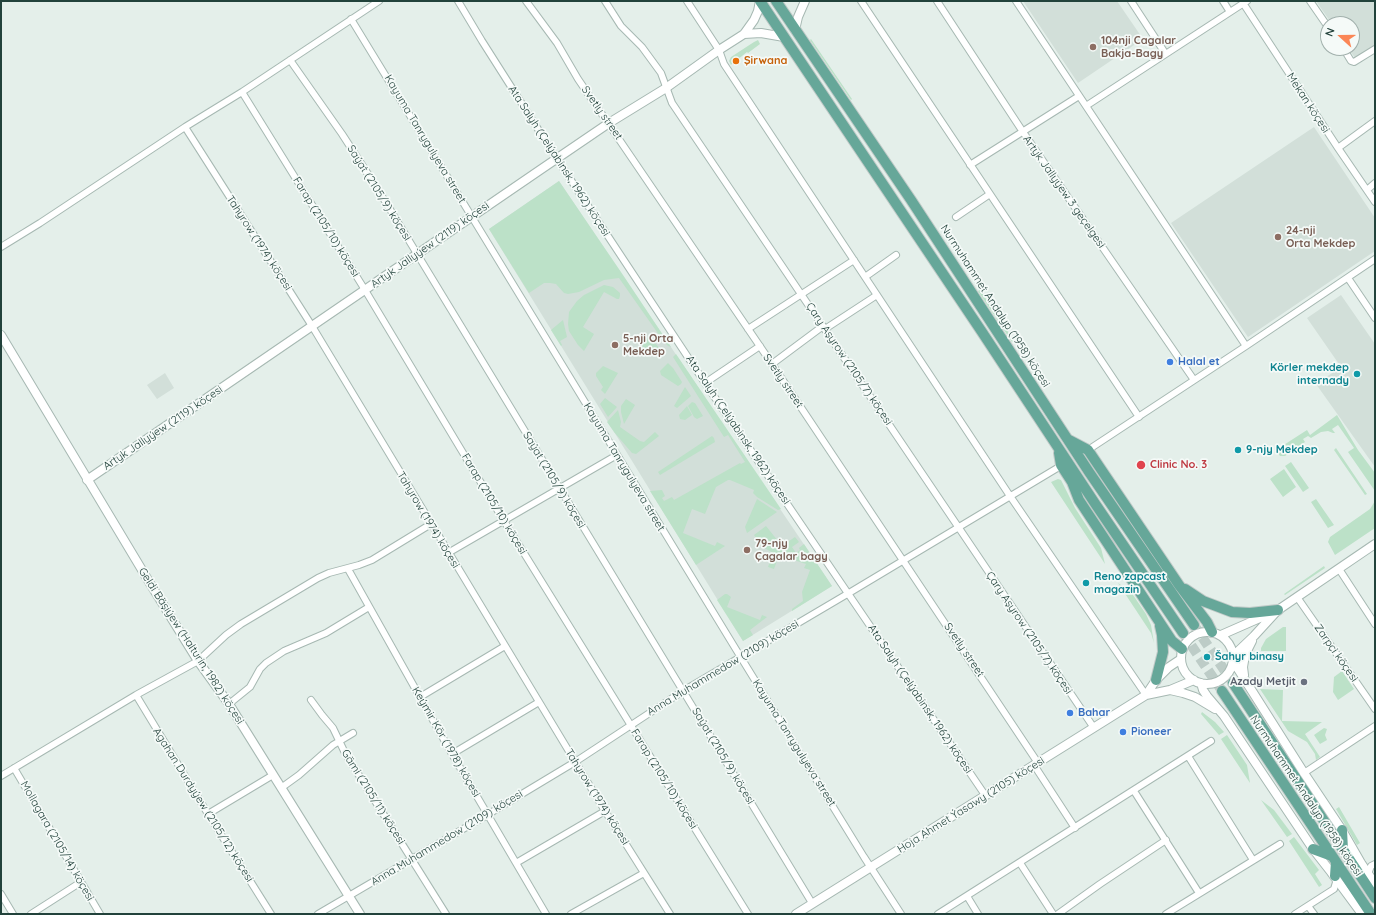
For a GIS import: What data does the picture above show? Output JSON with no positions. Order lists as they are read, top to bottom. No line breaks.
{"streets":{"main road":["Nurmuhammet Andalyp (1958) köçesi"],"street":["Mekan köçesi","Svetly street","Kayuma Tanrygulyeva street","Ata Salyh (Çelýabinsk, 1962) köçesi","Artyk Jallyýew 3 geçelgesi","Saýat (2105/9) köçesi","Farap (2105/10) köçesi","Tahyrow (1974) köçesi","Artyk Jallyýew (2119) köçesi","Çary Aşyrow (2105/7) köçesi","Geldi Bäşiýew (Halturin, 1982) köçesi","Zarpçi köçesi","Anna Muhammedow (2109) köçesi","Keýmir Kör (1978) köçesi","Gämi (2105/11) köçesi","Agahan Durdyýew (2105/12) köçesi","Hoja Ahmet Ýasawy (2105) köçesi","Mollagara (2105/14) köçesi"]},"crossings":[["Svetly street","Artyk Jallyýew (2119) köçesi"],["Svetly street","Anna Muhammedow (2109) köçesi"],["Svetly street","Hoja Ahmet Ýasawy (2105) köçesi"],["Kayuma Tanrygulyeva street","Artyk Jallyýew (2119) köçesi"],["Kayuma Tanrygulyeva street","Anna Muhammedow (2109) köçesi"],["Kayuma Tanrygulyeva street","Hoja Ahmet Ýasawy (2105) köçesi"],["Ata Salyh (Çelýabinsk, 1962) köçesi","Artyk Jallyýew (2119) köçesi"],["Ata Salyh (Çelýabinsk, 1962) köçesi","Anna Muhammedow (2109) köçesi"],["Ata Salyh (Çelýabinsk, 1962) köçesi","Hoja Ahmet Ýasawy (2105) köçesi"],["Saýat (2105/9) köçesi","Artyk Jallyýew (2119) köçesi"],["Saýat (2105/9) köçesi","Anna Muhammedow (2109) köçesi"],["Saýat (2105/9) köçesi","Hoja Ahmet Ýasawy (2105) köçesi"],["Farap (2105/10) köçesi","Artyk Jallyýew (2119) köçesi"],["Farap (2105/10) köçesi","Anna Muhammedow (2109) köçesi"],["Tahyrow (1974) köçesi","Artyk Jallyýew (2119) köçesi"],["Tahyrow (1974) köçesi","Anna Muhammedow (2109) köçesi"],["Artyk Jallyýew (2119) köçesi","Çary Aşyrow (2105/7) köçesi"],["Artyk Jallyýew (2119) köçesi","Geldi Bäşiýew (Halturin, 1982) köçesi"],["Nurmuhammet Andalyp (1958) köçesi","Hoja Ahmet Ýasawy (2105) köçesi"],["Çary Aşyrow (2105/7) köçesi","Anna Muhammedow (2109) köçesi"],["Çary Aşyrow (2105/7) köçesi","Hoja Ahmet Ýasawy (2105) köçesi"],["Geldi Bäşiýew (Halturin, 1982) köçesi","Anna Muhammedow (2109) köçesi"],["Anna Muhammedow (2109) köçesi","Keýmir Kör (1978) köçesi"],["Anna Muhammedow (2109) köçesi","Gämi (2105/11) köçesi"]],"places":["104nji Cagalar Bakja-Bagy","Şirwana","24-nji Orta Mekdep","5-nji Orta Mekdep","Halal et","Körler mekdep internady","9-njy Mekdep","Clinic No. 3","79-njy Çagalar bagy","Reno zapcast magazin","Šahyr binasy","Azady Metjit","Bahar","Pioneer"],"north":"left"}
